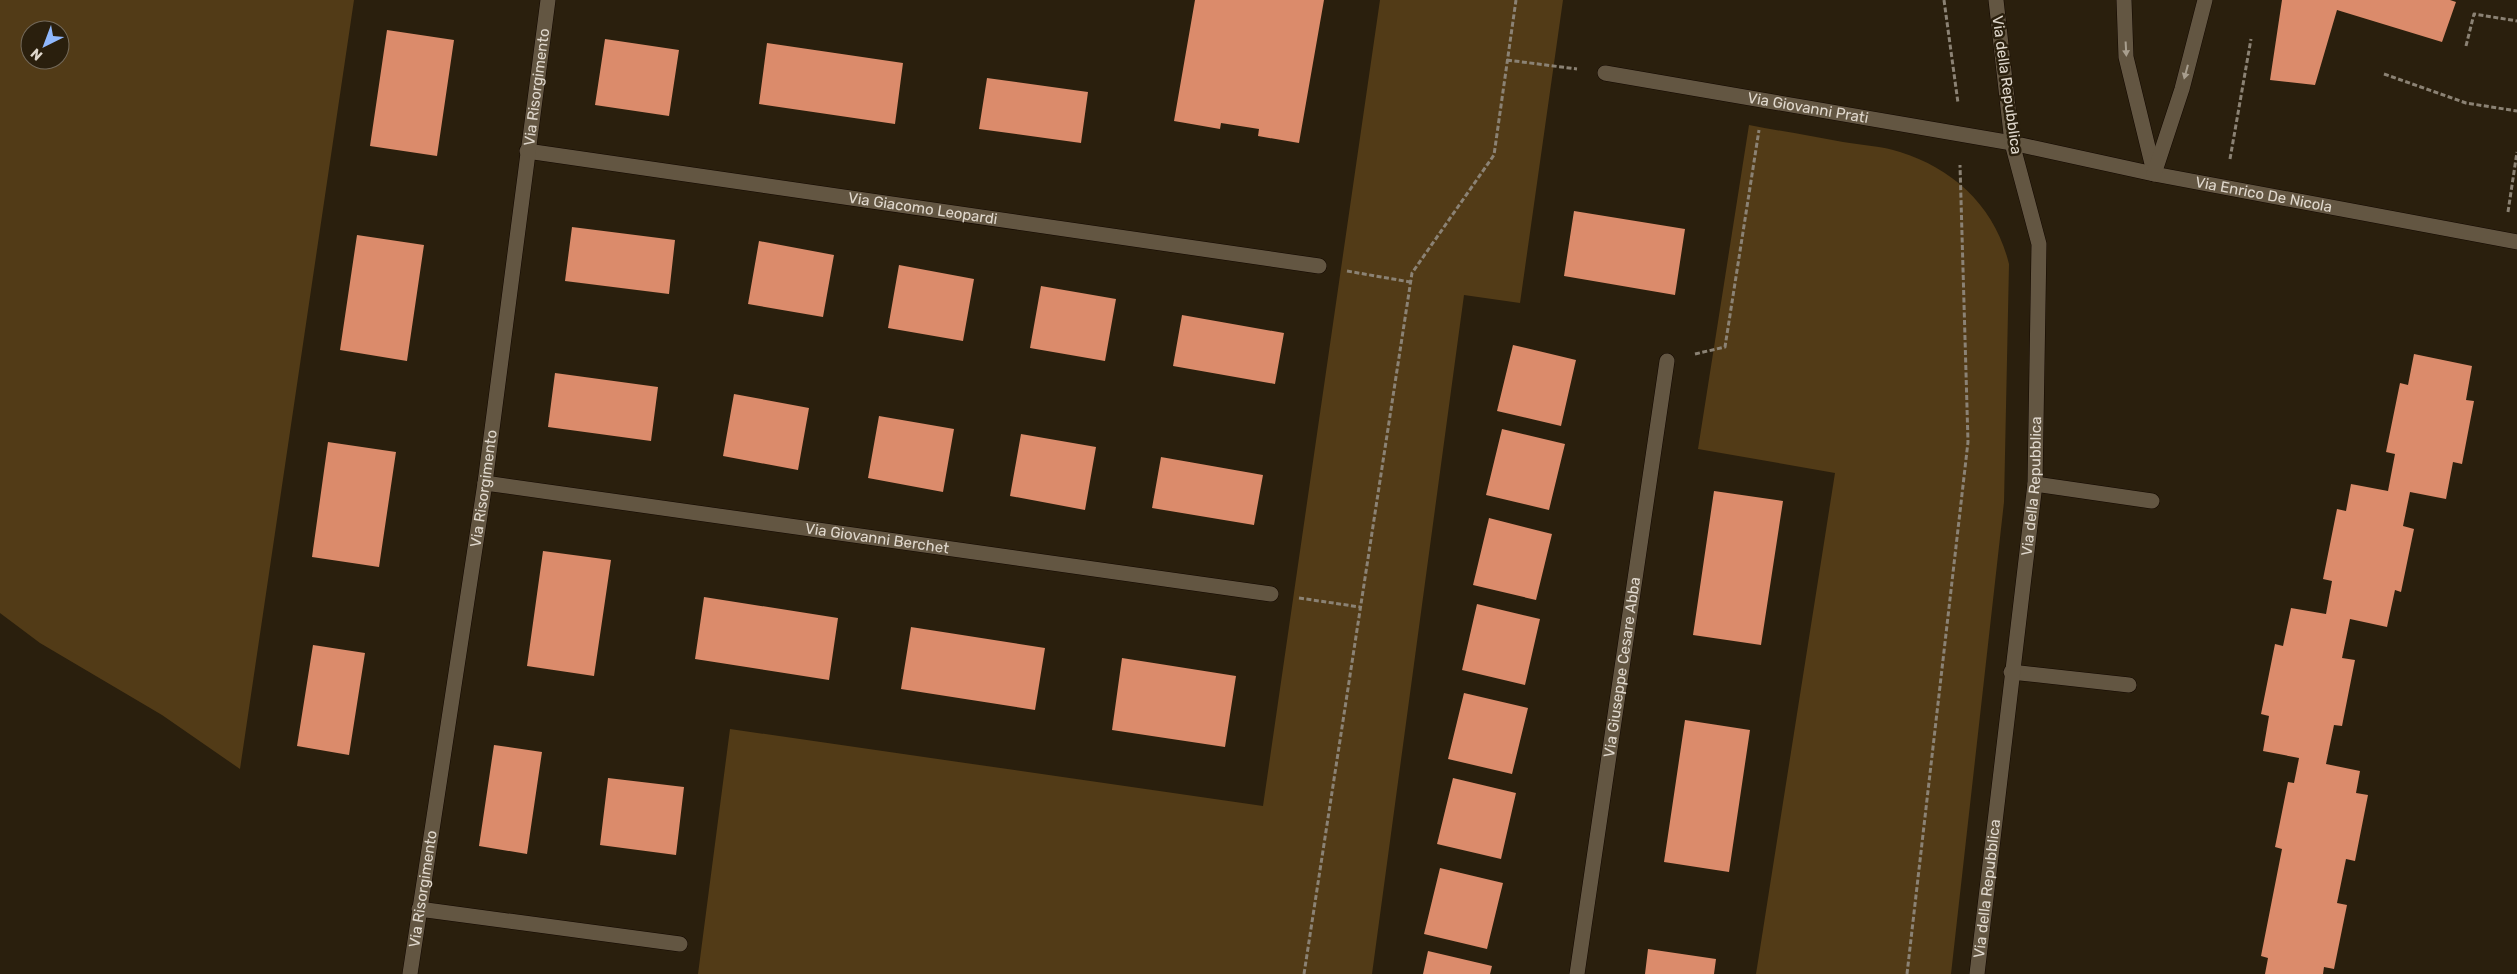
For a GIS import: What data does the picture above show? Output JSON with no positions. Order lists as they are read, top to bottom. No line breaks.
{"streets":{"street":["Via della Repubblica","Via Risorgimento","Via Giovanni Prati","Via Enrico De Nicola","Via Giacomo Leopardi","Via Giovanni Berchet","Via Giuseppe Cesare Abba"]},"crossings":[["Via della Repubblica","Via Giovanni Prati"],["Via della Repubblica","Via Enrico De Nicola"],["Via Risorgimento","Via Giacomo Leopardi"],["Via Risorgimento","Via Giovanni Berchet"],["Via Giovanni Prati","Via Enrico De Nicola"]],"north":"bottom left"}
